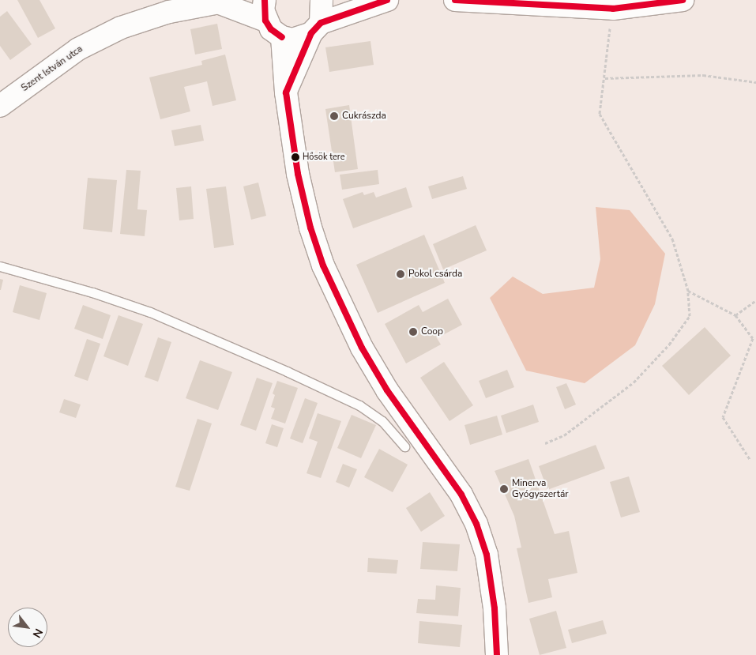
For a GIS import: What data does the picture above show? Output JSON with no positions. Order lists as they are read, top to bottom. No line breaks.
{"streets":{"main road":["Szent István utca"]},"places":["Cukrászda","Hősök tere","Pokol csárda","Coop","Minerva Gyógyszertár"],"north":"bottom right"}
